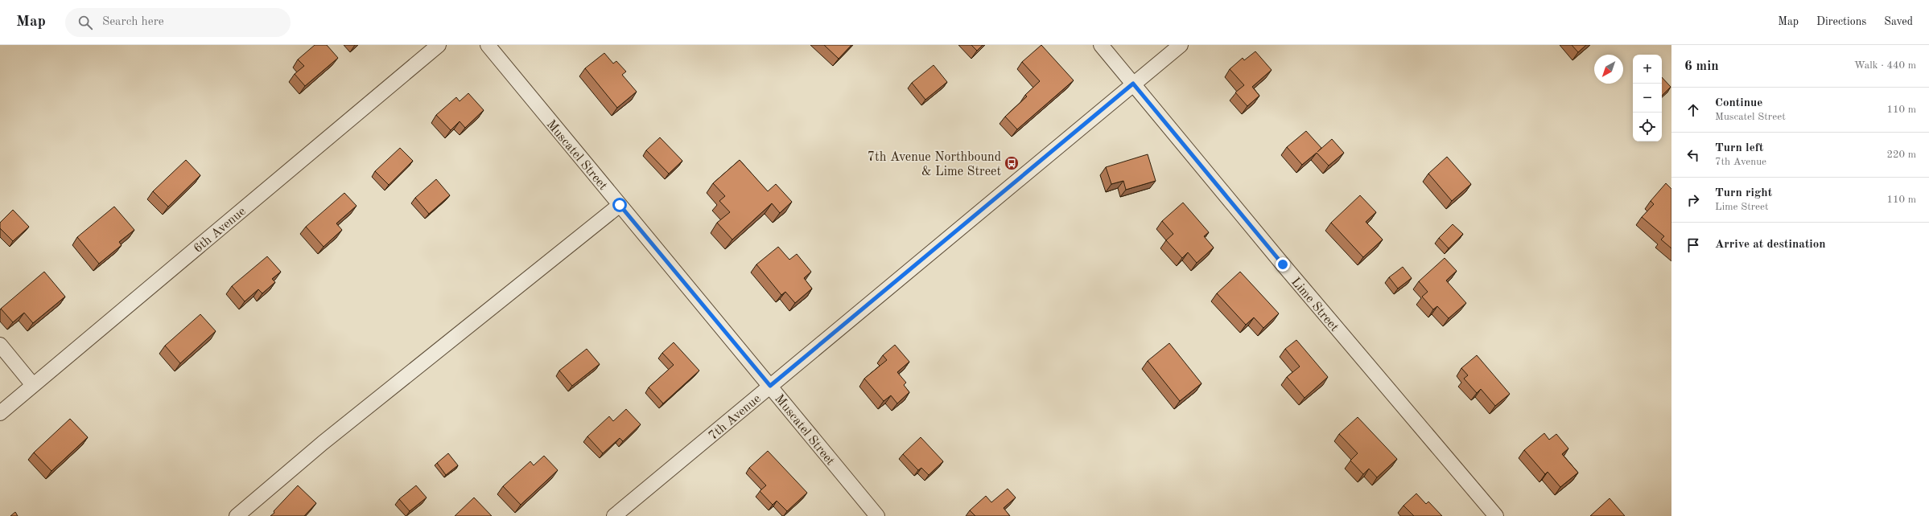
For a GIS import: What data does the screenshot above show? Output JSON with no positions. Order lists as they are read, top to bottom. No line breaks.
{"streets":{"street":["Muscatel Street","6th Avenue","Lime Street","7th Avenue"]},"crossings":[["Muscatel Street","7th Avenue"],["Lime Street","7th Avenue"]],"places":{"bus stop":["7th Avenue Northbound & Lime Street"]},"north":"bottom left","page":{"header":"Map","search":"Search here","nav":["Map","Directions","Saved"],"heading":["6 min","Walk · 440 m"],"map_buttons":["+","−"],"list":[["Continue","Muscatel Street","110 m"],["Turn left","7th Avenue","220 m"],["Turn right","Lime Street","110 m"],"Arrive at destination"]}}
